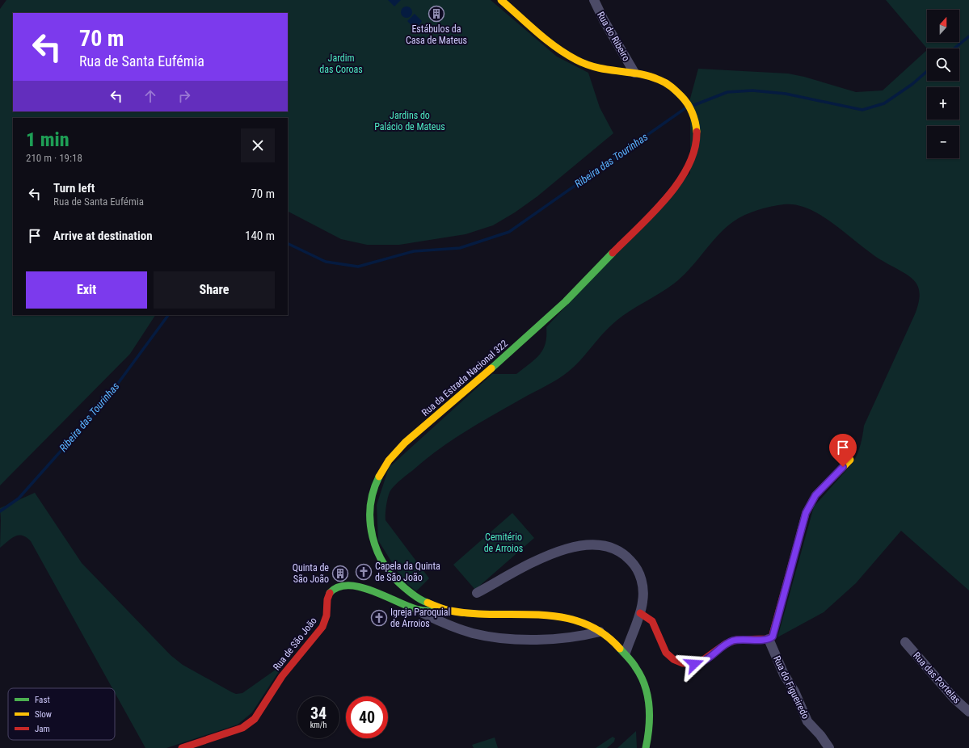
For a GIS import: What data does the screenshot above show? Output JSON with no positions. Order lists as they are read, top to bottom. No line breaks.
{"streets":{"main road":["Rua da Estrada Nacional 322","Rua de São João"],"street":["Rua do Ribeiro","Rua das Portelas","Rua do Figueiredo"]},"crossings":[["Rua do Ribeiro","Rua da Estrada Nacional 322"],["Rua da Estrada Nacional 322","Rua de São João"]],"water":["Ribeira das Tourinhas"],"parks":["Jardim das Coroas","Jardins do Palácio de Mateus","Cemitério de Arroios"],"places":{"building":["Estábulos da Casa de Mateus","Quinta de São João"],"church":["Capela da Quinta de São João","Igreja Paroquial de Arroios"]},"legend":["Fast","Slow","Jam"],"north":"top","page":{"map_buttons":["+","−"],"turn":["70 m","Rua de Santa Eufémia"],"heading":["1 min","210 m · 19:18"],"list":[{"name":"Turn left","note":"Rua de Santa Eufémia","value":"70 m"},{"name":"Arrive at destination","value":"140 m"}],"buttons":["Exit","Share"],"speed":"34 km/h","limit":"40"}}
